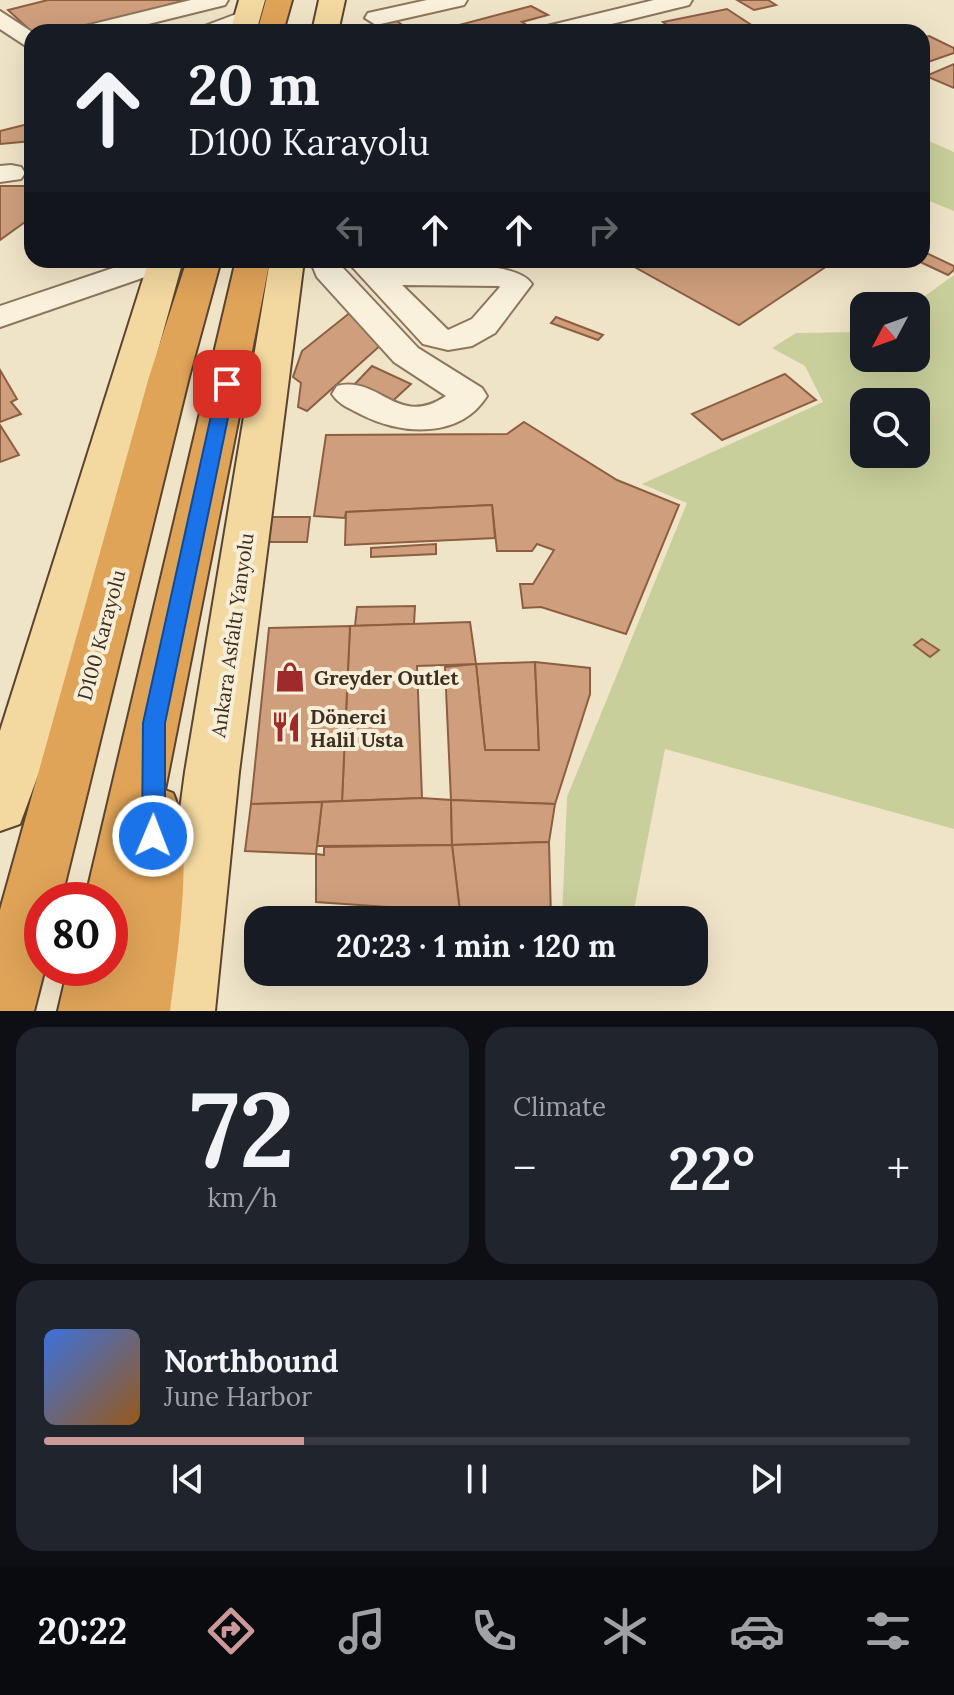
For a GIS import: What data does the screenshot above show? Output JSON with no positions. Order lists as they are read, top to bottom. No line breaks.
{"streets":{"highway":["D100 Karayolu"],"main road":["Ankara Asfaltı Yanyolu"]},"places":{"shop":["Greyder Outlet"],"restaurant":["Dönerci Halil Usta"]},"north":"bottom left","page":{"turn":["20 m","D100 Karayolu"],"limit":"80","trip":"20:23 · 1 min · 120 m","tile":[["72","km/h"],"Climate"],"heat":["−","22°","+"],"song":["Northbound","June Harbor"],"tabs":"20:22"}}
